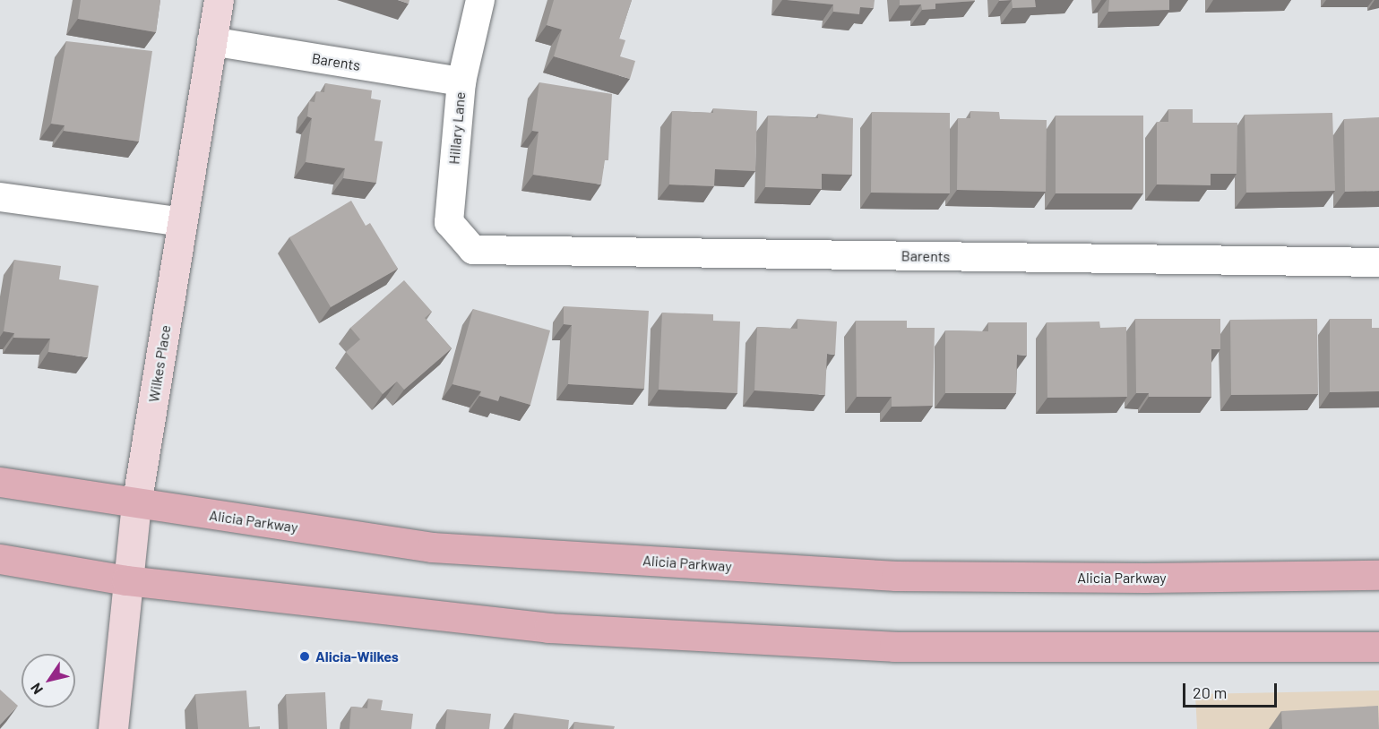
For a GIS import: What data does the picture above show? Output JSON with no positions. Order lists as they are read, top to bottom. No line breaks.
{"streets":{"main road":["Alicia Parkway"],"street":["Barents","Hillary Lane","Wilkes Place"]},"crossings":[["Barents","Hillary Lane"],["Barents","Wilkes Place"],["Wilkes Place","Alicia Parkway"]],"places":["Alicia-Wilkes"],"scale_bar":"20 m","north":"bottom left"}
